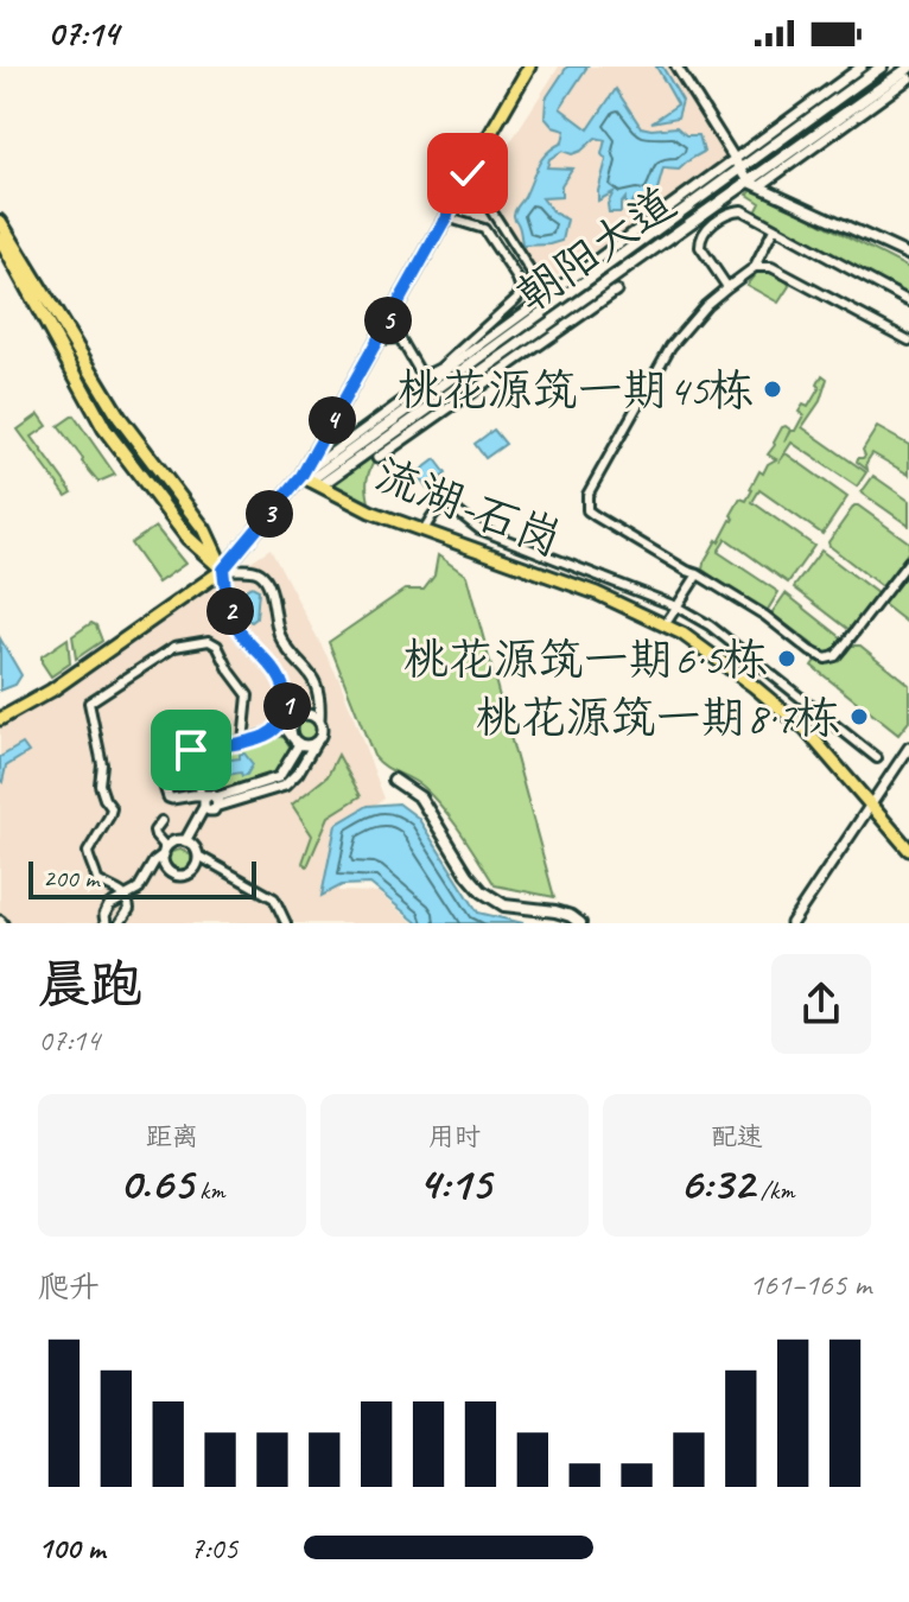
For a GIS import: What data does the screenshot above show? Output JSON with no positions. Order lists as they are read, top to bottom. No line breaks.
{"streets":{"main road":["朝阳大道","流湖-石岗"]},"crossings":[["朝阳大道","流湖-石岗"]],"places":["桃花源筑一期45栋","桃花源筑一期6·5栋","桃花源筑一期8·7栋"],"scale_bar":"200 m","page":{"status":"07:14","pins":["5","4","3","2","1"],"scale":"200 m","heading":["晨跑","07:14"],"stats":[["距离","0.65 km"],["用时","4:15"],["配速","6:32 /km"]],"chart":["爬升","161–165 m"],"list":[{"name":"100 m","note":"7:05"}]}}
